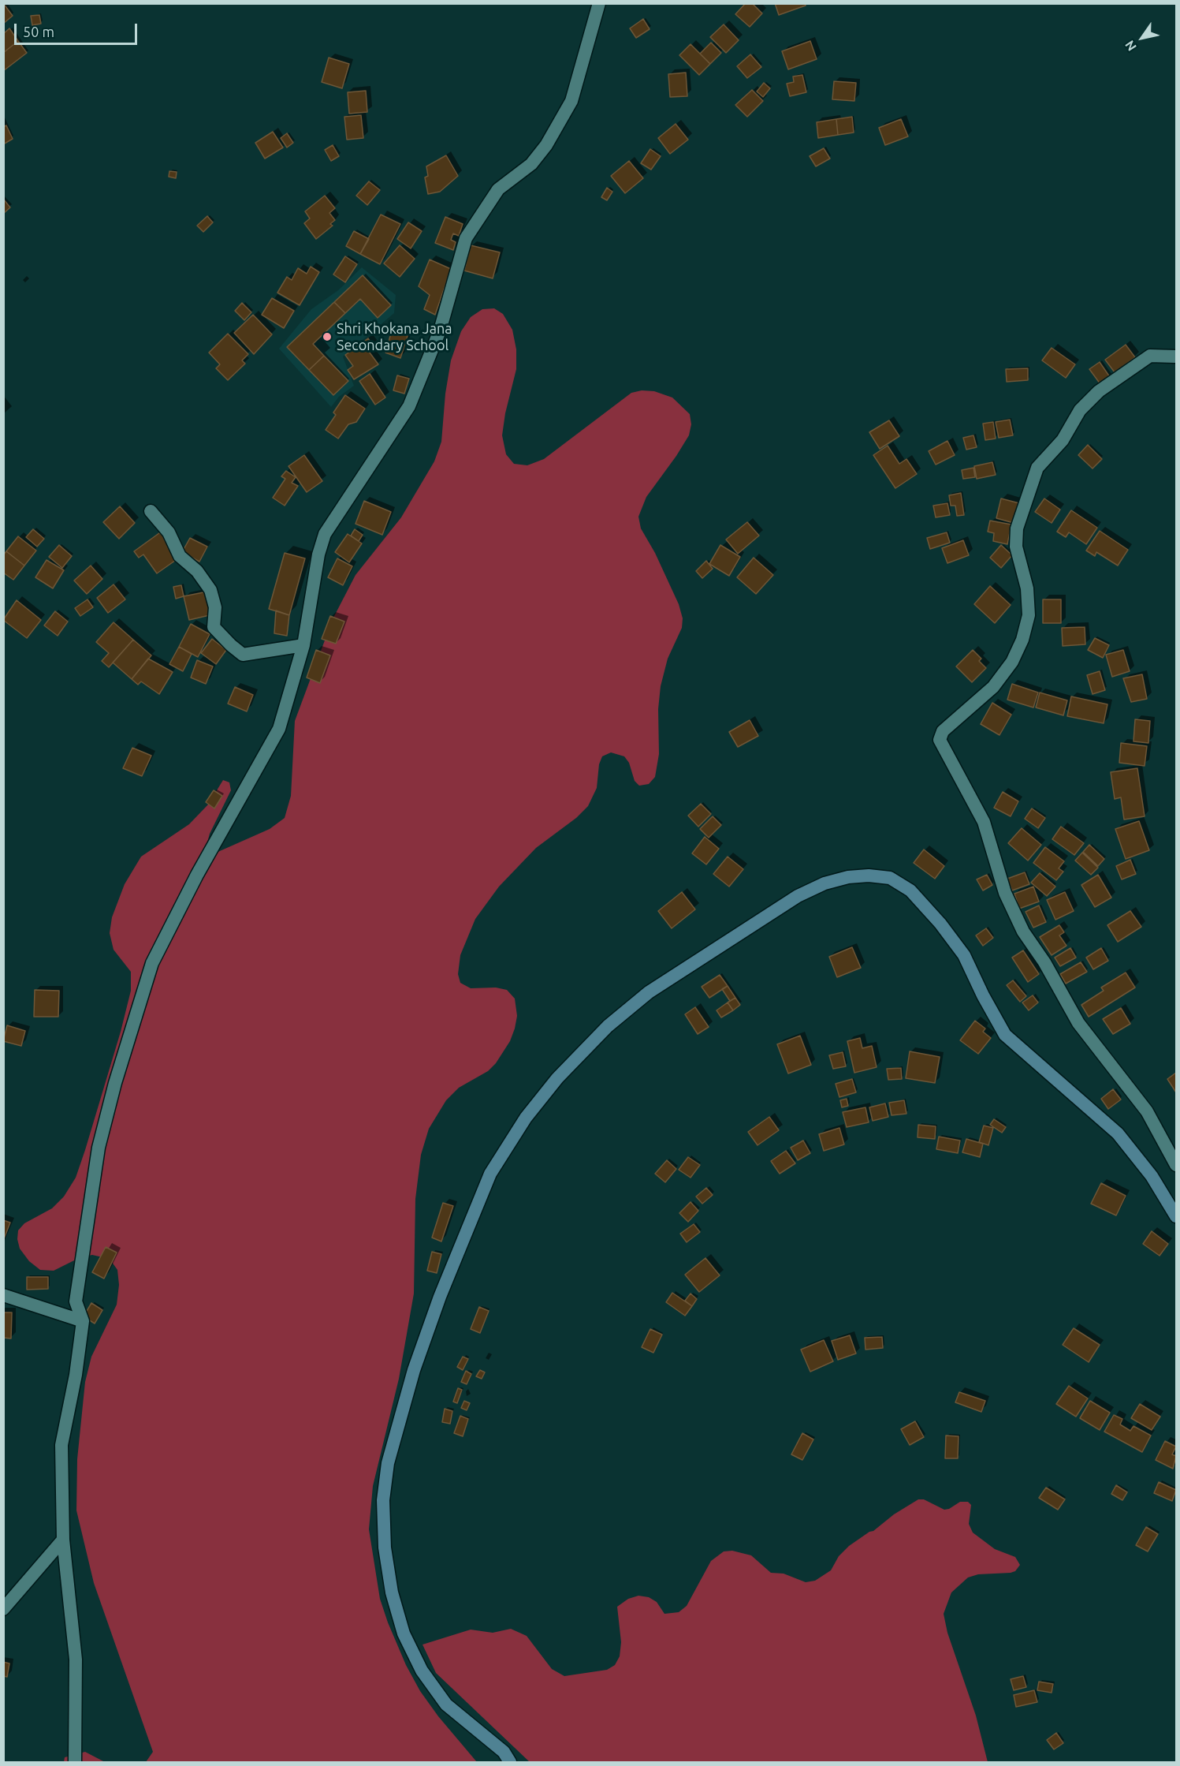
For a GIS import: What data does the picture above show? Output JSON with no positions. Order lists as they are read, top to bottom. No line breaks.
{"places":["Shri Khokana Jana Secondary School"],"scale_bar":"50 m","north":"bottom left"}
